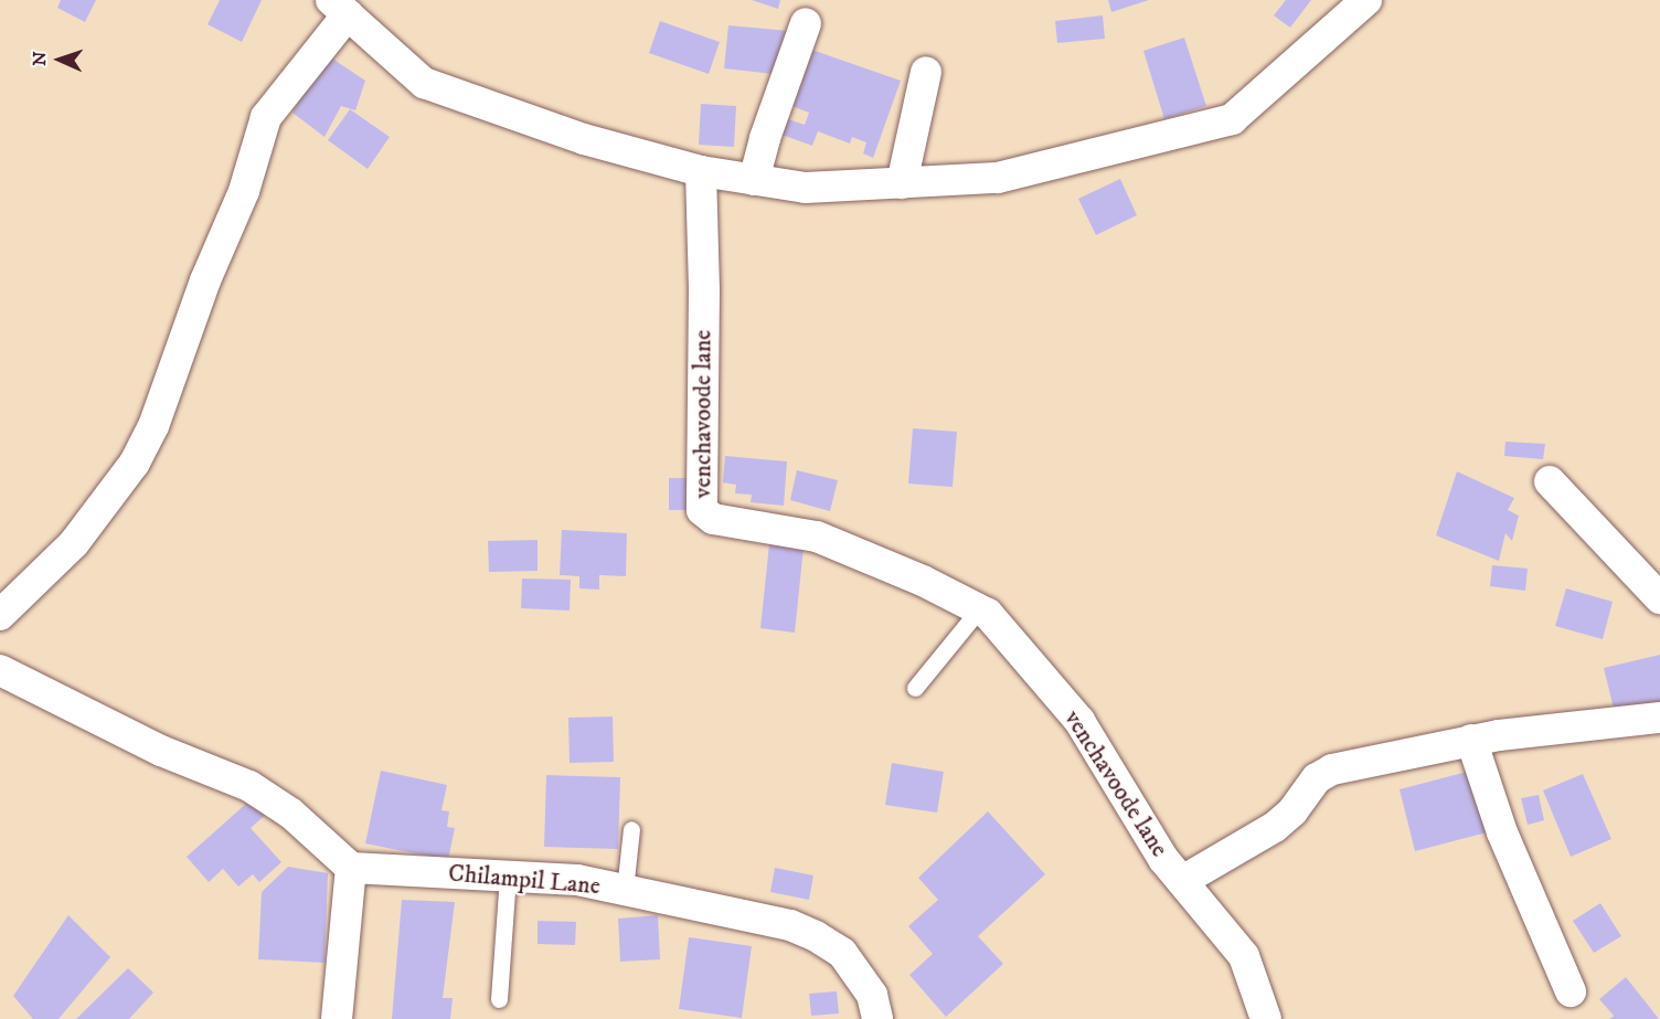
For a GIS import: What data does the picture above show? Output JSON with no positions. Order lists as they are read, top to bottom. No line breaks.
{"streets":{"street":["venchavoode lane","Chilampil Lane"]},"north":"left"}
